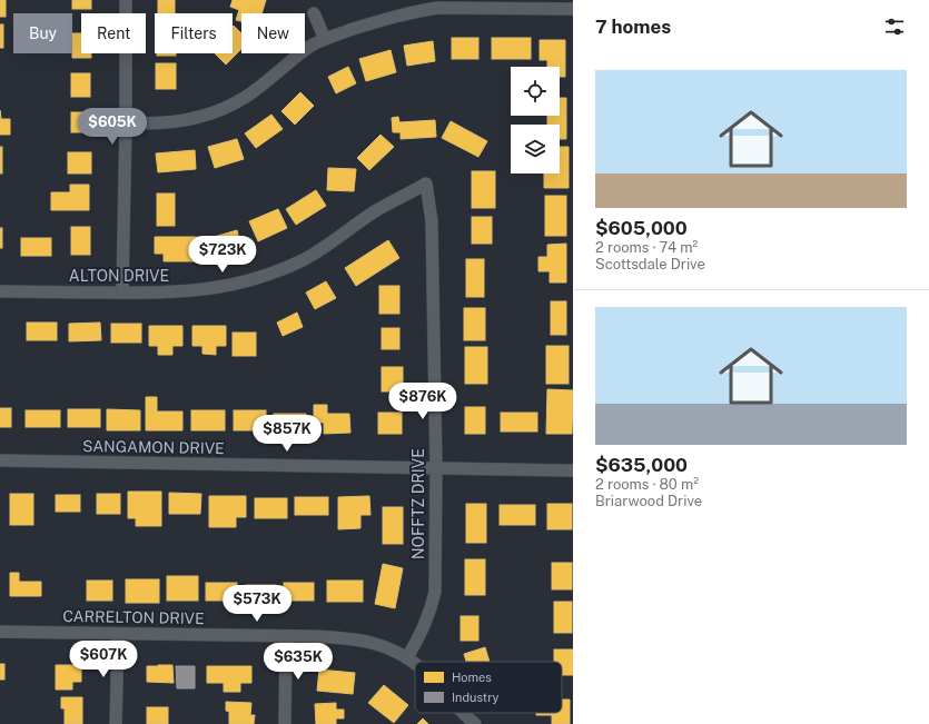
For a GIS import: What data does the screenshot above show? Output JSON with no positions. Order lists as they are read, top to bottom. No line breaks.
{"streets":{"street":["ALTON DRIVE","SANGAMON DRIVE","NOFFTZ DRIVE","CARRELTON DRIVE"]},"crossings":[["ALTON DRIVE","NOFFTZ DRIVE"],["SANGAMON DRIVE","NOFFTZ DRIVE"],["NOFFTZ DRIVE","CARRELTON DRIVE"]],"legend":["Homes","Industry"],"page":{"heading":"7 homes","chip":["Buy","Rent","Filters","New"],"list":[{"name":"$605,000","note":"2 rooms · 74 m² · Scottsdale Drive"},{"name":"$635,000","note":"2 rooms · 80 m² · Briarwood Drive"}],"price":["$605K","$723K","$876K","$857K","$573K","$607K","$635K"]}}
